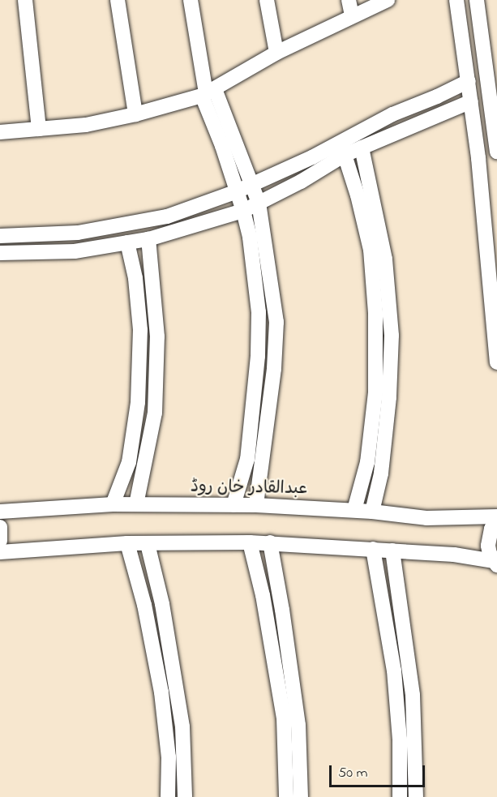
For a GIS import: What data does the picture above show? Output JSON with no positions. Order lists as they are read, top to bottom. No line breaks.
{"streets":{"street":["عبدالقادر خان روڈ"]},"scale_bar":"50 m"}
